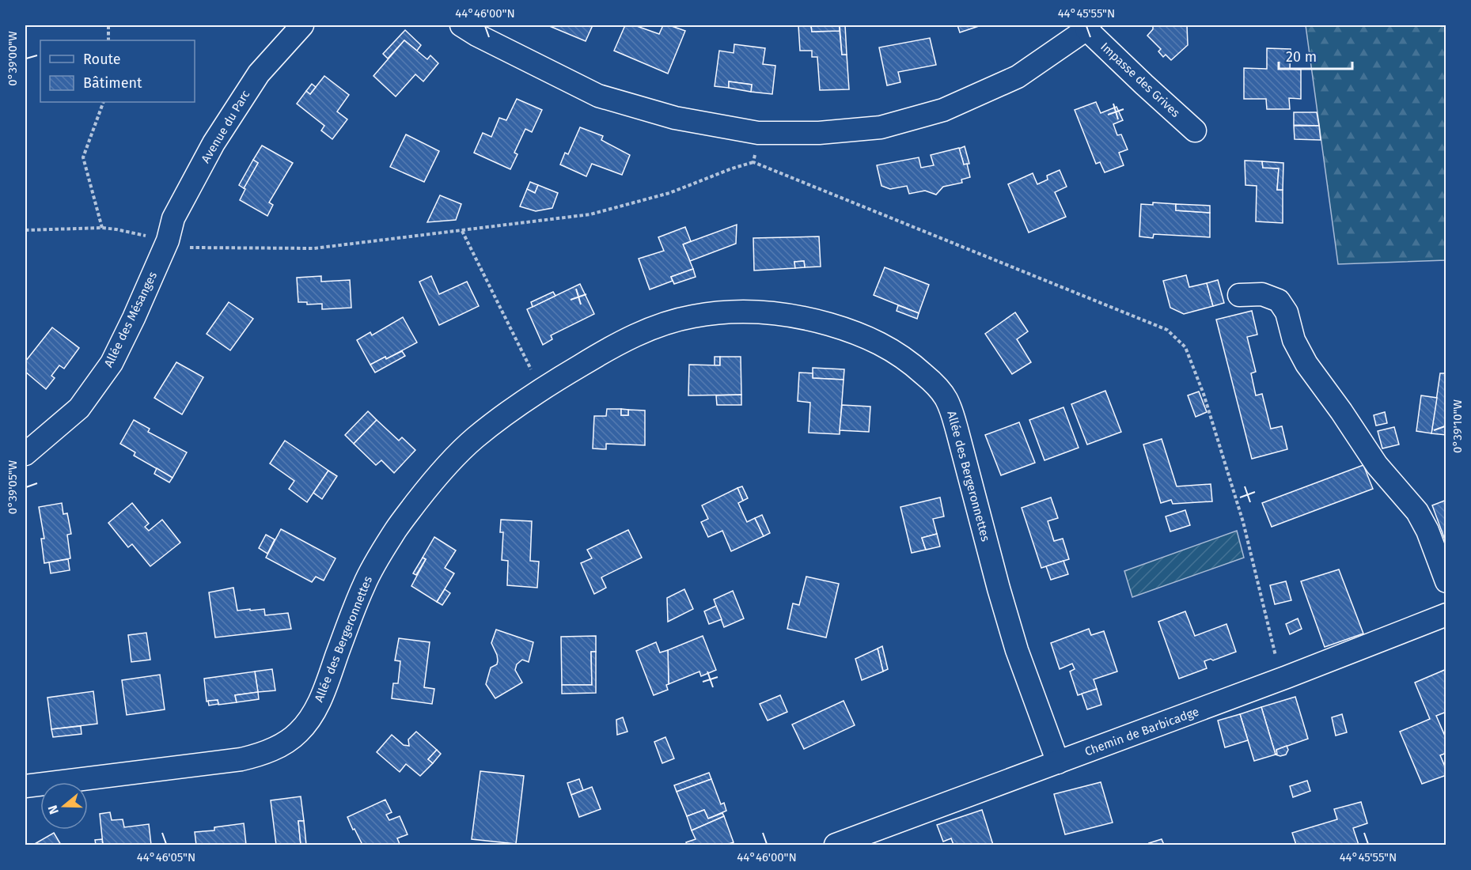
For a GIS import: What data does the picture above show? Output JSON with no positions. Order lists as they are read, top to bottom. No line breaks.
{"streets":{"street":["Impasse des Grives","Avenue du Parc","Allée des Mésanges","Allée des Bergeronnettes","Chemin de Barbicadge"]},"crossings":[["Avenue du Parc","Allée des Mésanges"],["Allée des Bergeronnettes","Chemin de Barbicadge"]],"legend":["Route","Bâtiment"],"scale_bar":"20 m","north":"left","coordinates":["44°46'00\"N","44°45'55\"N","0°39'00\"W","0°39'10\"W","0°39'05\"W","44°46'05\"N"]}
